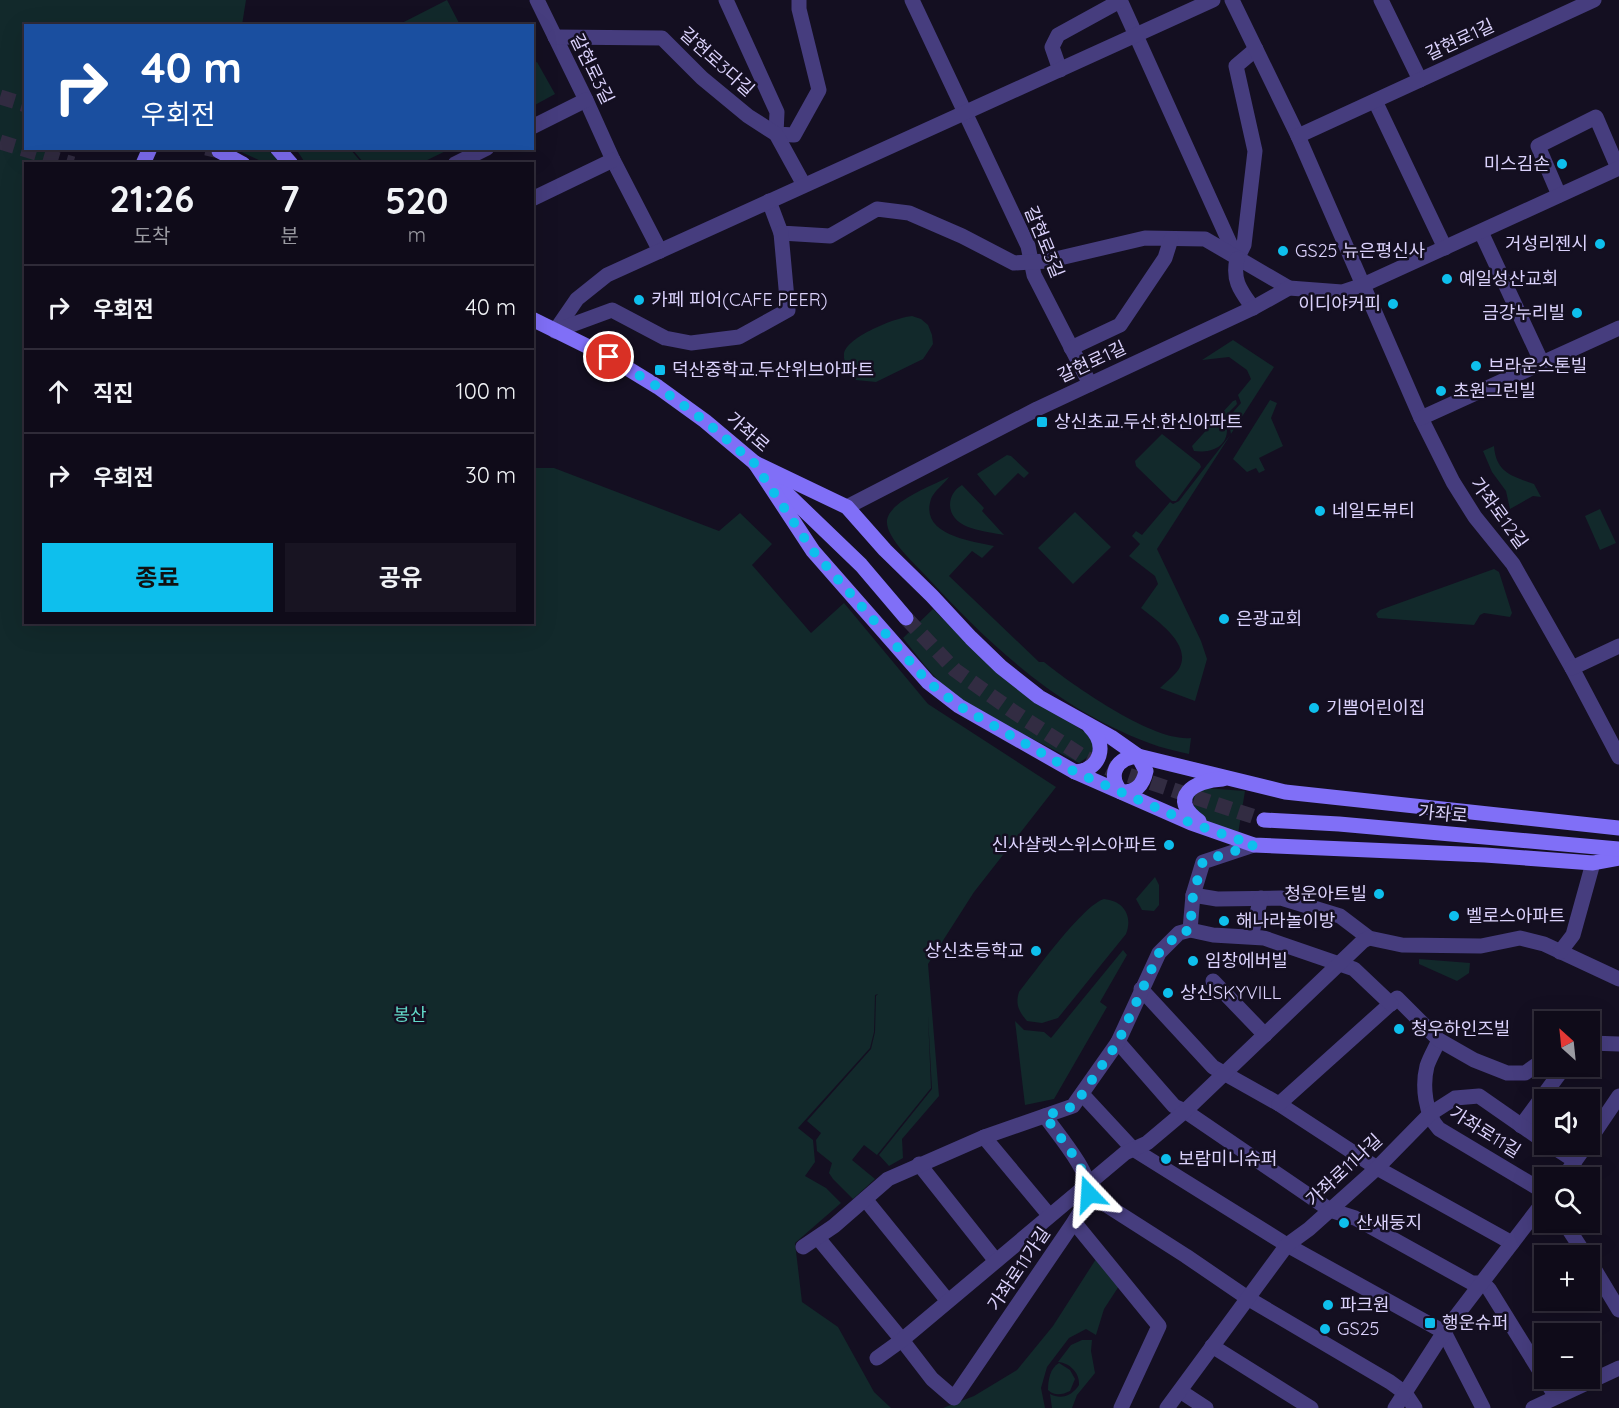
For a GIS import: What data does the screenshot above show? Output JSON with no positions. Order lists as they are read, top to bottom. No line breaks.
{"streets":{"main road":["가좌로"],"street":["갈현로1길","갈현로3다길","갈현로3길","가좌로12길","가좌로11길","가좌로11나길","가좌로11가길"]},"crossings":[["갈현로1길","갈현로3길"],["갈현로3다길","갈현로3길"],["가좌로11길","가좌로11나길"]],"parks":["봉산"],"places":{"other":["미스김손","거성리젠시","GS25 뉴은평신사","예일성산교회","카페 피어(CAFE PEER)","이디야커피","금강누리빌","브라운스톤빌","초원그린빌","네일도뷰티","은광교회","기쁨어린이집","신사샬렛스위스아파트","청운아트빌","벨로스아파트","해나라놀이방","상신초등학교","임창에버빌","상신SKYVILL","청우하인즈빌","보람미니슈퍼","산새둥지","파크원","GS25"],"transit":["덕산중학교.두산위브아파트","상신초교.두산.한신아파트","행운슈퍼"]},"north":"top left","page":{"turn":["40 m","우회전"],"eta":["21:26","도착","7","분","520","m"],"list":[{"name":"우회전","value":"40 m"},{"name":"직진","value":"100 m"},{"name":"우회전","value":"30 m"}],"buttons":["종료","공유"],"map_buttons":["+","−"]}}
